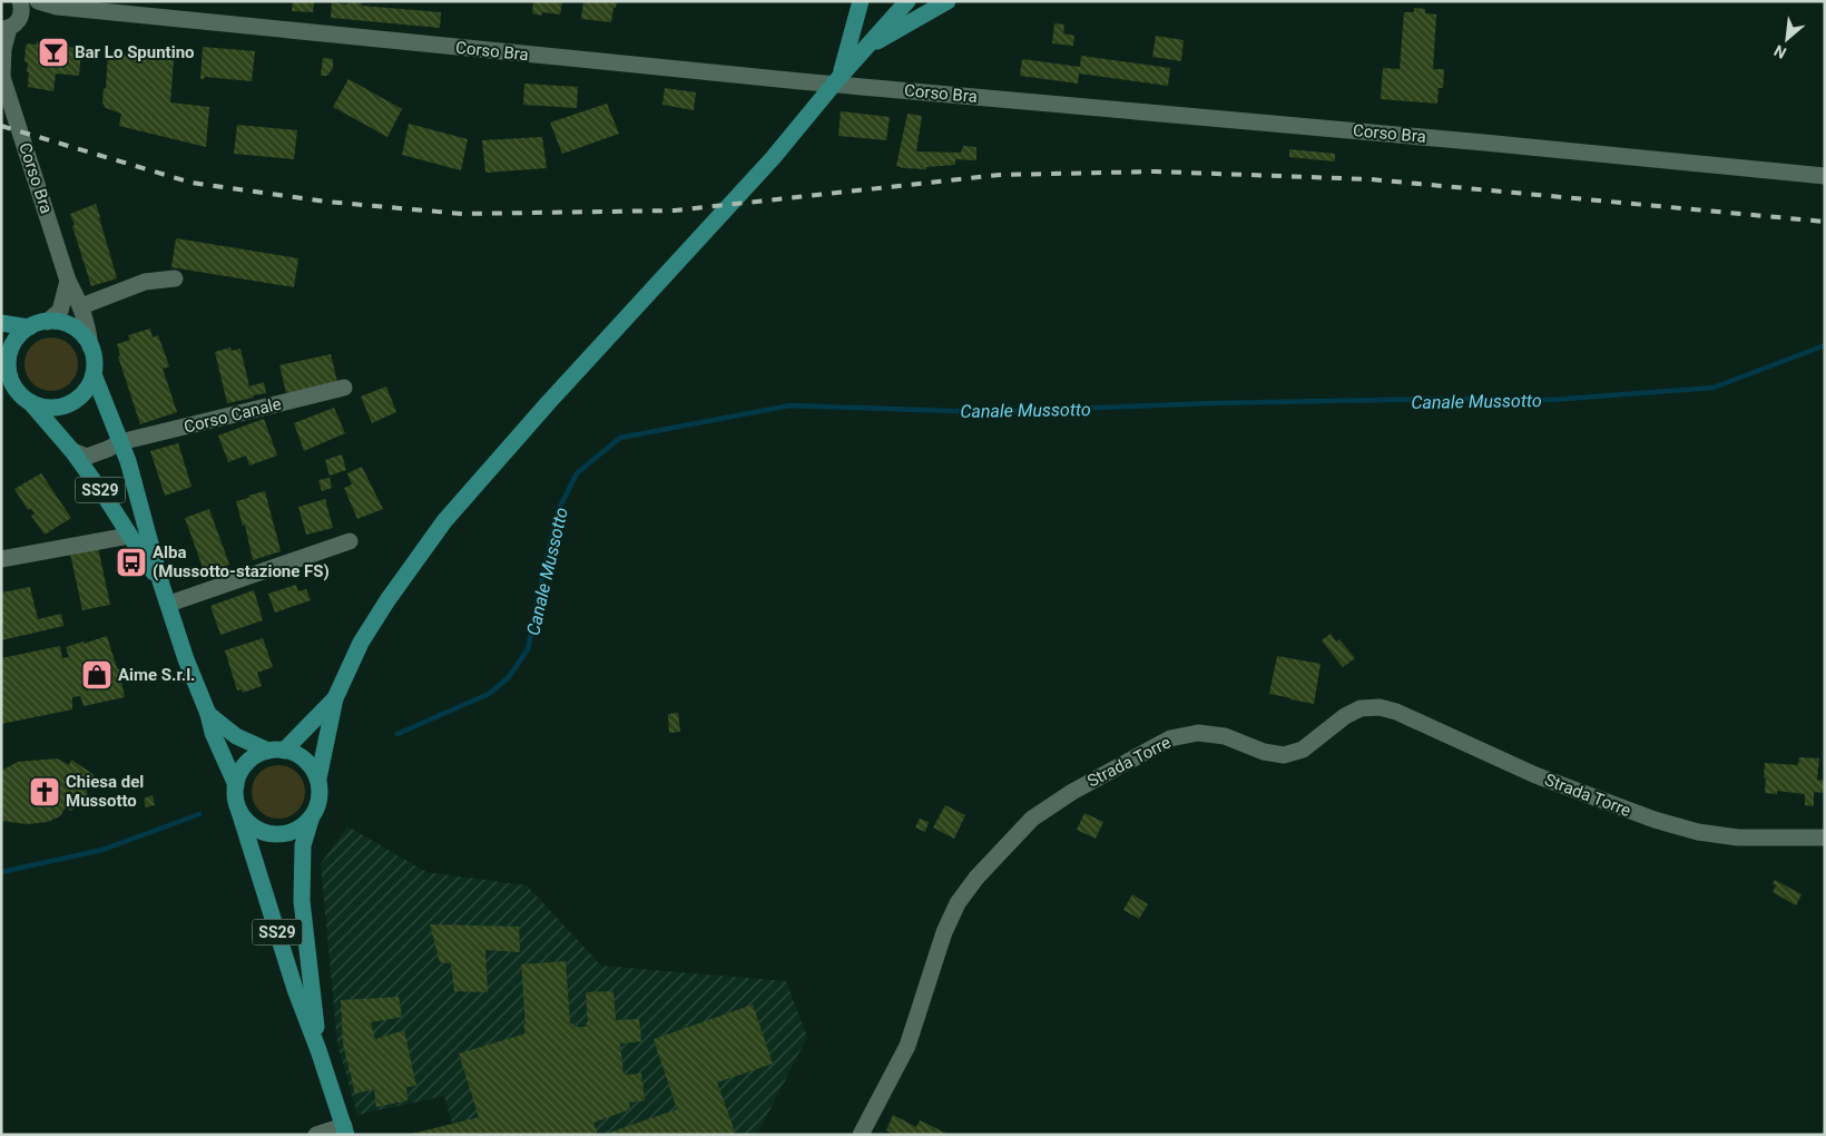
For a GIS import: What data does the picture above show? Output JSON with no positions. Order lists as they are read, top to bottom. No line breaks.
{"streets":{"main road":["SS29"],"street":["Corso Bra","Corso Canale","Strada Torre"]},"crossings":[["Corso Bra","SS29"],["Corso Canale","SS29"]],"water":["Canale Mussotto"],"places":{"bar":["Bar Lo Spuntino"],"bus stop":["Alba (Mussotto-stazione FS)"],"shop":["Aime S.r.l."],"church":["Chiesa del Mussotto"]},"north":"bottom left"}
